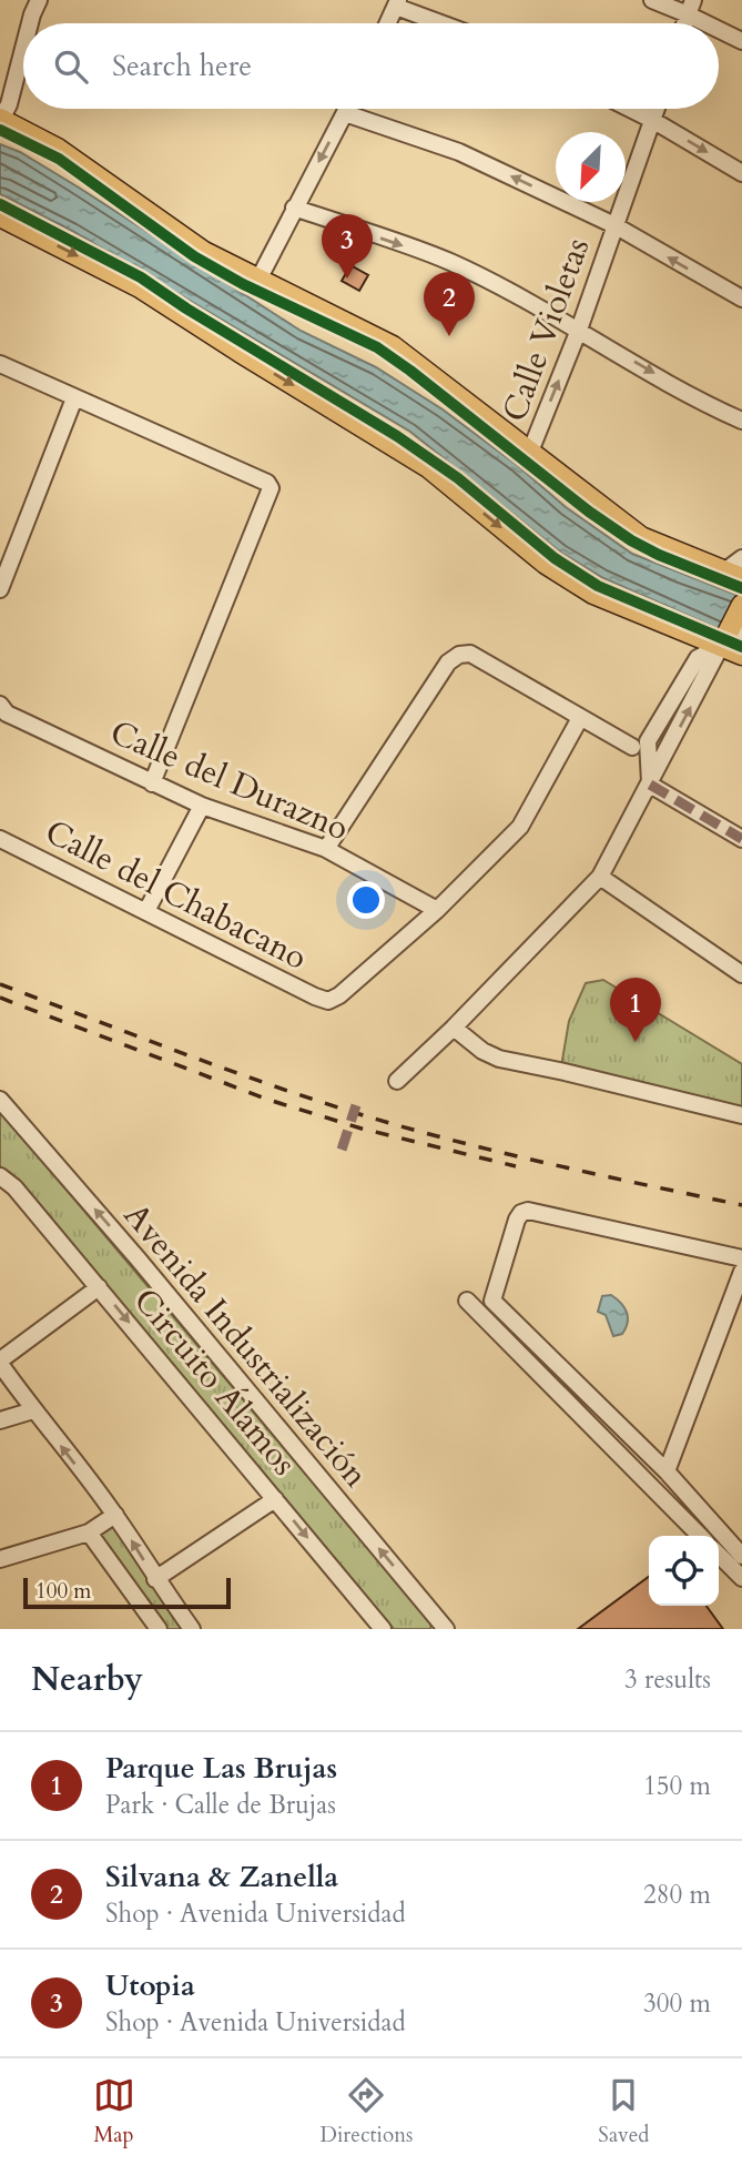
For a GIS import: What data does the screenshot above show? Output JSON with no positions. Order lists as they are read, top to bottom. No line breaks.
{"streets":{"street":["Calle Violetas","Calle del Durazno","Calle del Chabacano","Avenida Industrialización","Circuito Álamos"]},"crossings":[["Calle del Durazno","Calle del Chabacano"]],"one_way":["Calle Violetas","Avenida Industrialización"],"scale_bar":"100 m","north":"bottom left","page":{"search":"Search here","pins":["3","2","1"],"scale":"100 m","heading":["Nearby","3 results"],"list":[{"mark":"1","name":"Parque Las Brujas","note":"Park · Calle de Brujas","value":"150 m"},{"mark":"2","name":"Silvana & Zanella","note":"Shop · Avenida Universidad","value":"280 m"},{"mark":"3","name":"Utopia","note":"Shop · Avenida Universidad","value":"300 m"}],"nav":["Map","Directions","Saved"]}}
